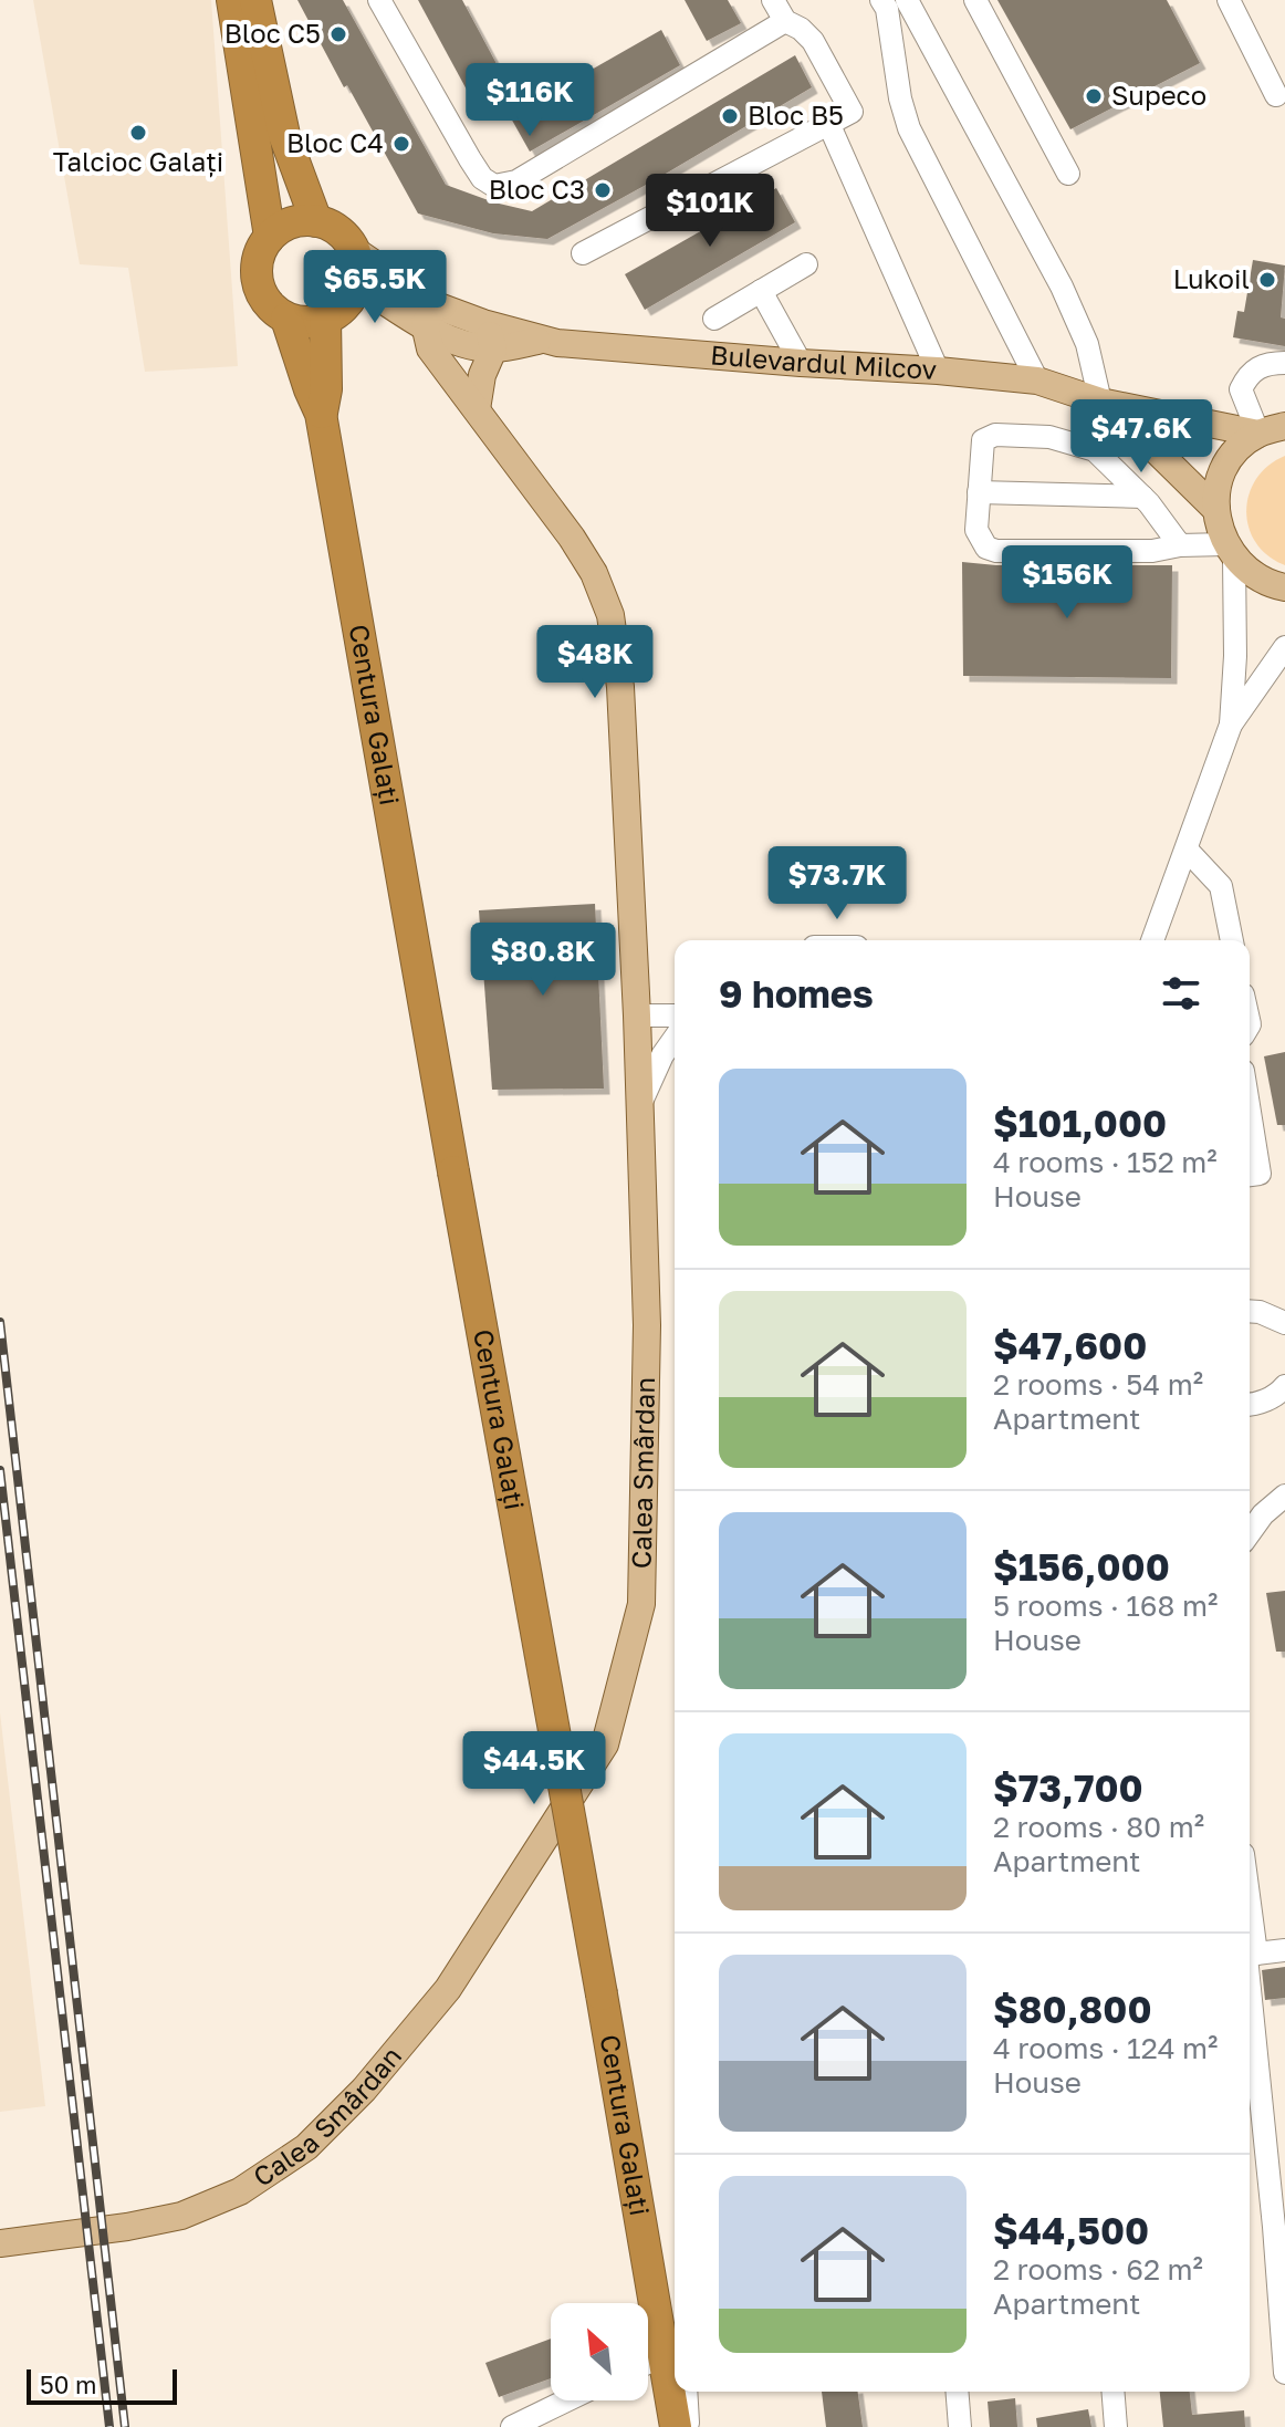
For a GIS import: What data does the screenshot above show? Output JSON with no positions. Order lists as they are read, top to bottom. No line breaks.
{"streets":{"highway":["Centura Galați"],"main road":["Bulevardul Milcov","Calea Smârdan"]},"crossings":[["Bulevardul Milcov","Centura Galați"],["Bulevardul Milcov","Calea Smârdan"]],"places":["Bloc C5","Supeco","Bloc B5","Talcioc Galați","Bloc C4","Bloc C3","Lukoil"],"scale_bar":"50 m","north":"top left","page":{"price":["$116K","$101K","$65.5K","$47.6K","$156K","$48K","$73.7K","$80.8K","$44.5K"],"heading":"9 homes","list":[{"name":"$101,000","note":"4 rooms · 152 m² · House"},{"name":"$47,600","note":"2 rooms · 54 m² · Apartment"},{"name":"$156,000","note":"5 rooms · 168 m² · House"},{"name":"$73,700","note":"2 rooms · 80 m² · Apartment"},{"name":"$80,800","note":"4 rooms · 124 m² · House"},{"name":"$44,500","note":"2 rooms · 62 m² · Apartment"}],"scale":"50 m"}}
